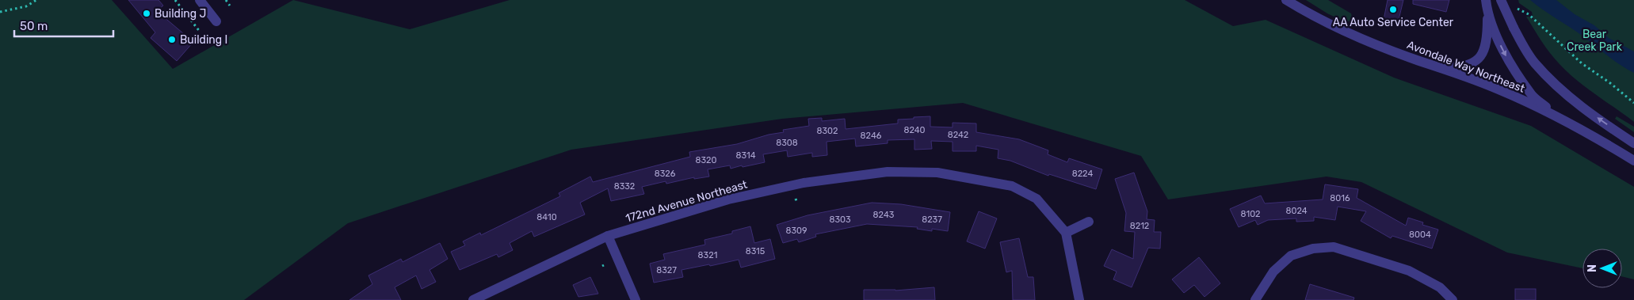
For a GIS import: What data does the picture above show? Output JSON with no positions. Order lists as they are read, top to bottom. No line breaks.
{"streets":{"street":["Avondale Way Northeast","172nd Avenue Northeast"]},"parks":["Bear Creek Park"],"places":["AA Auto Service Center","Building J","Building I"],"house_numbers":["8240","8302","8242","8246","8308","8314","8320","8326","8224","8332","8016","8024","8102","8243","8410","8303","8237","8212","8309","8004","8315","8321","8327"],"scale_bar":"50 m","north":"left"}
